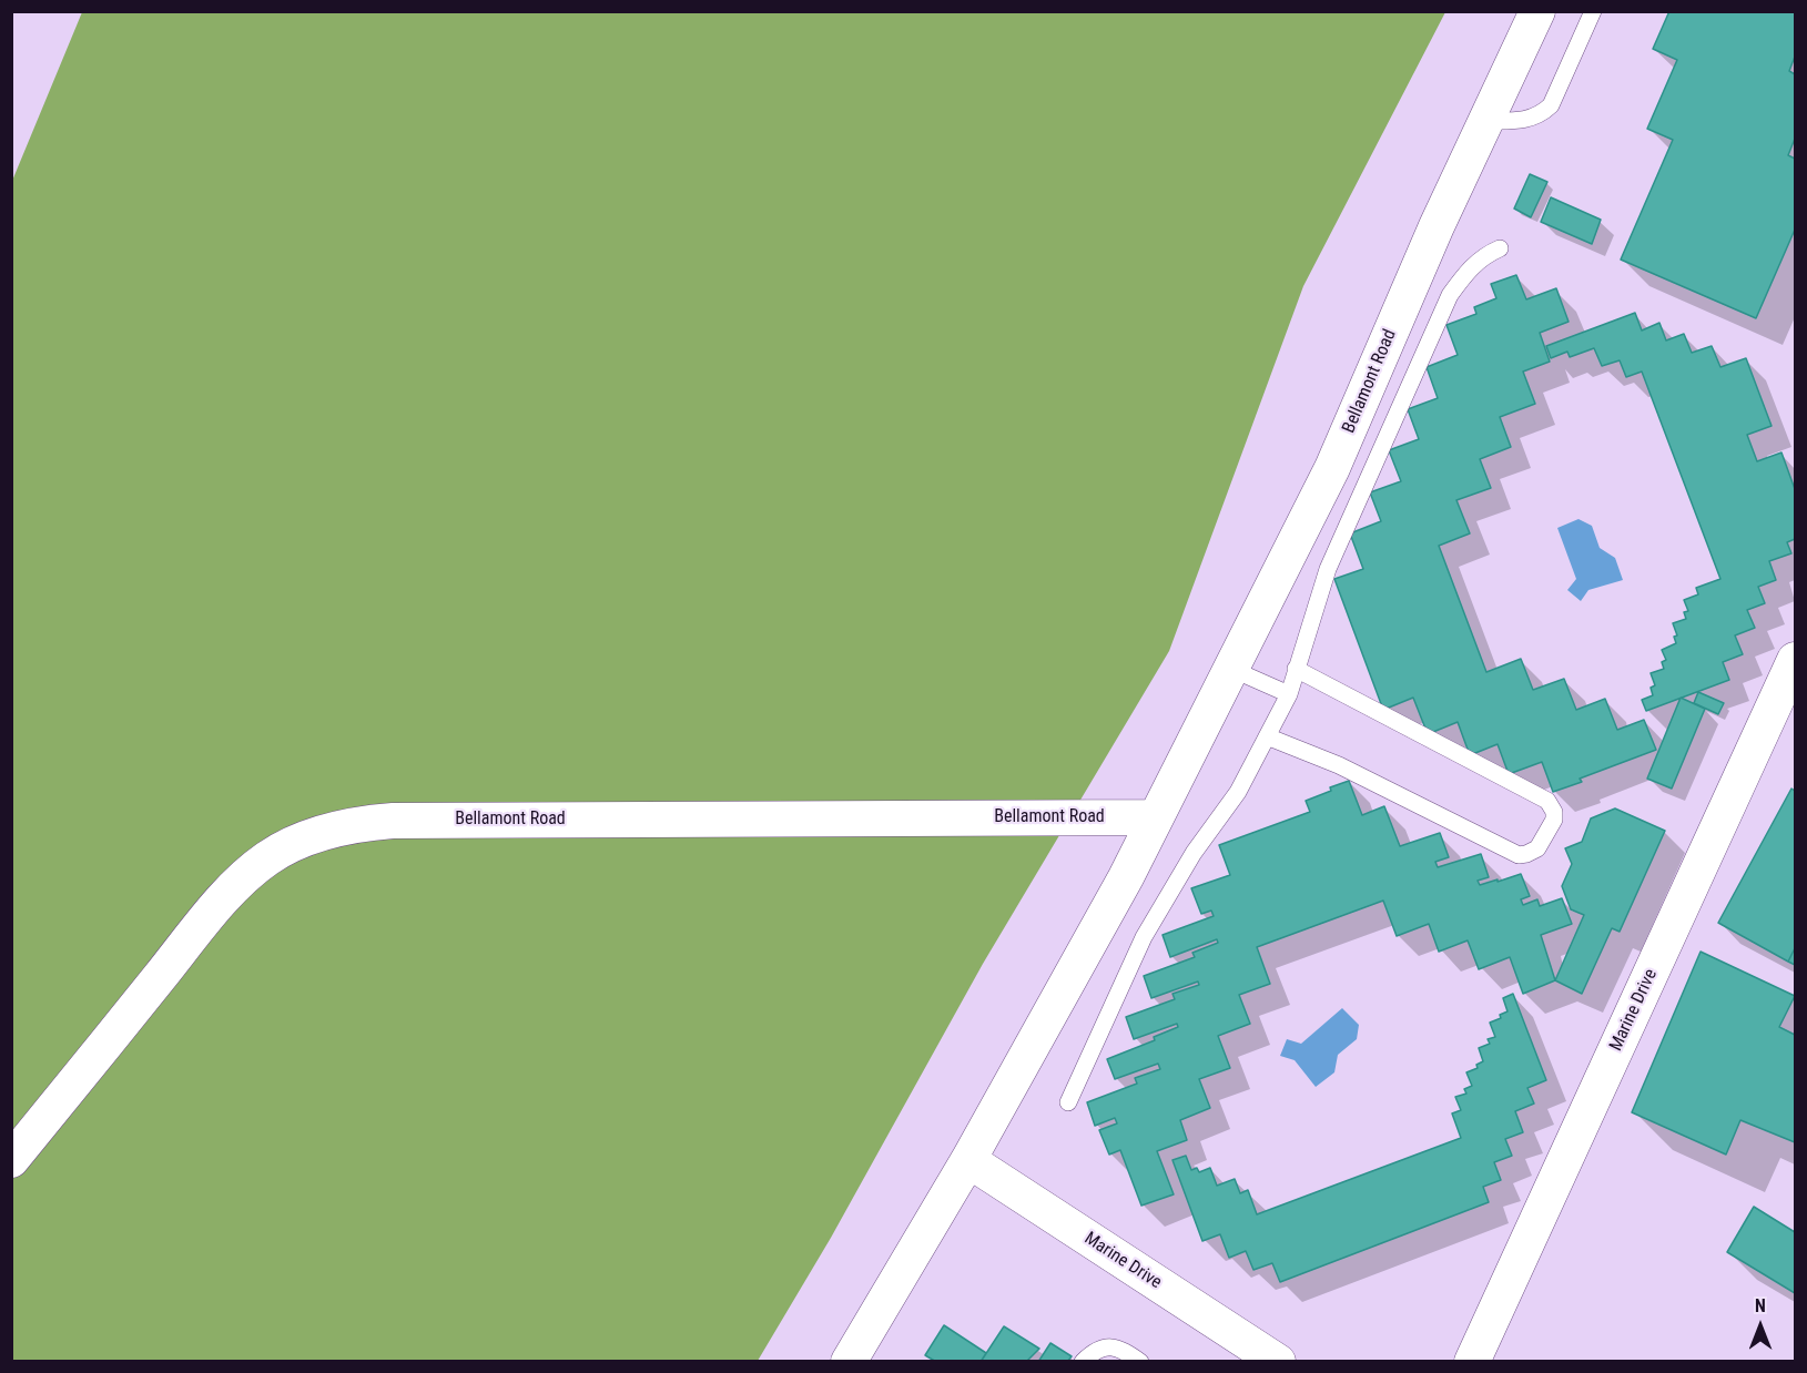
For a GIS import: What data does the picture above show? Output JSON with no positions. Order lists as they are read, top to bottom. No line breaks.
{"streets":{"street":["Bellamont Road","Marine Drive"]},"crossings":[["Bellamont Road","Marine Drive"]],"north":"top"}
